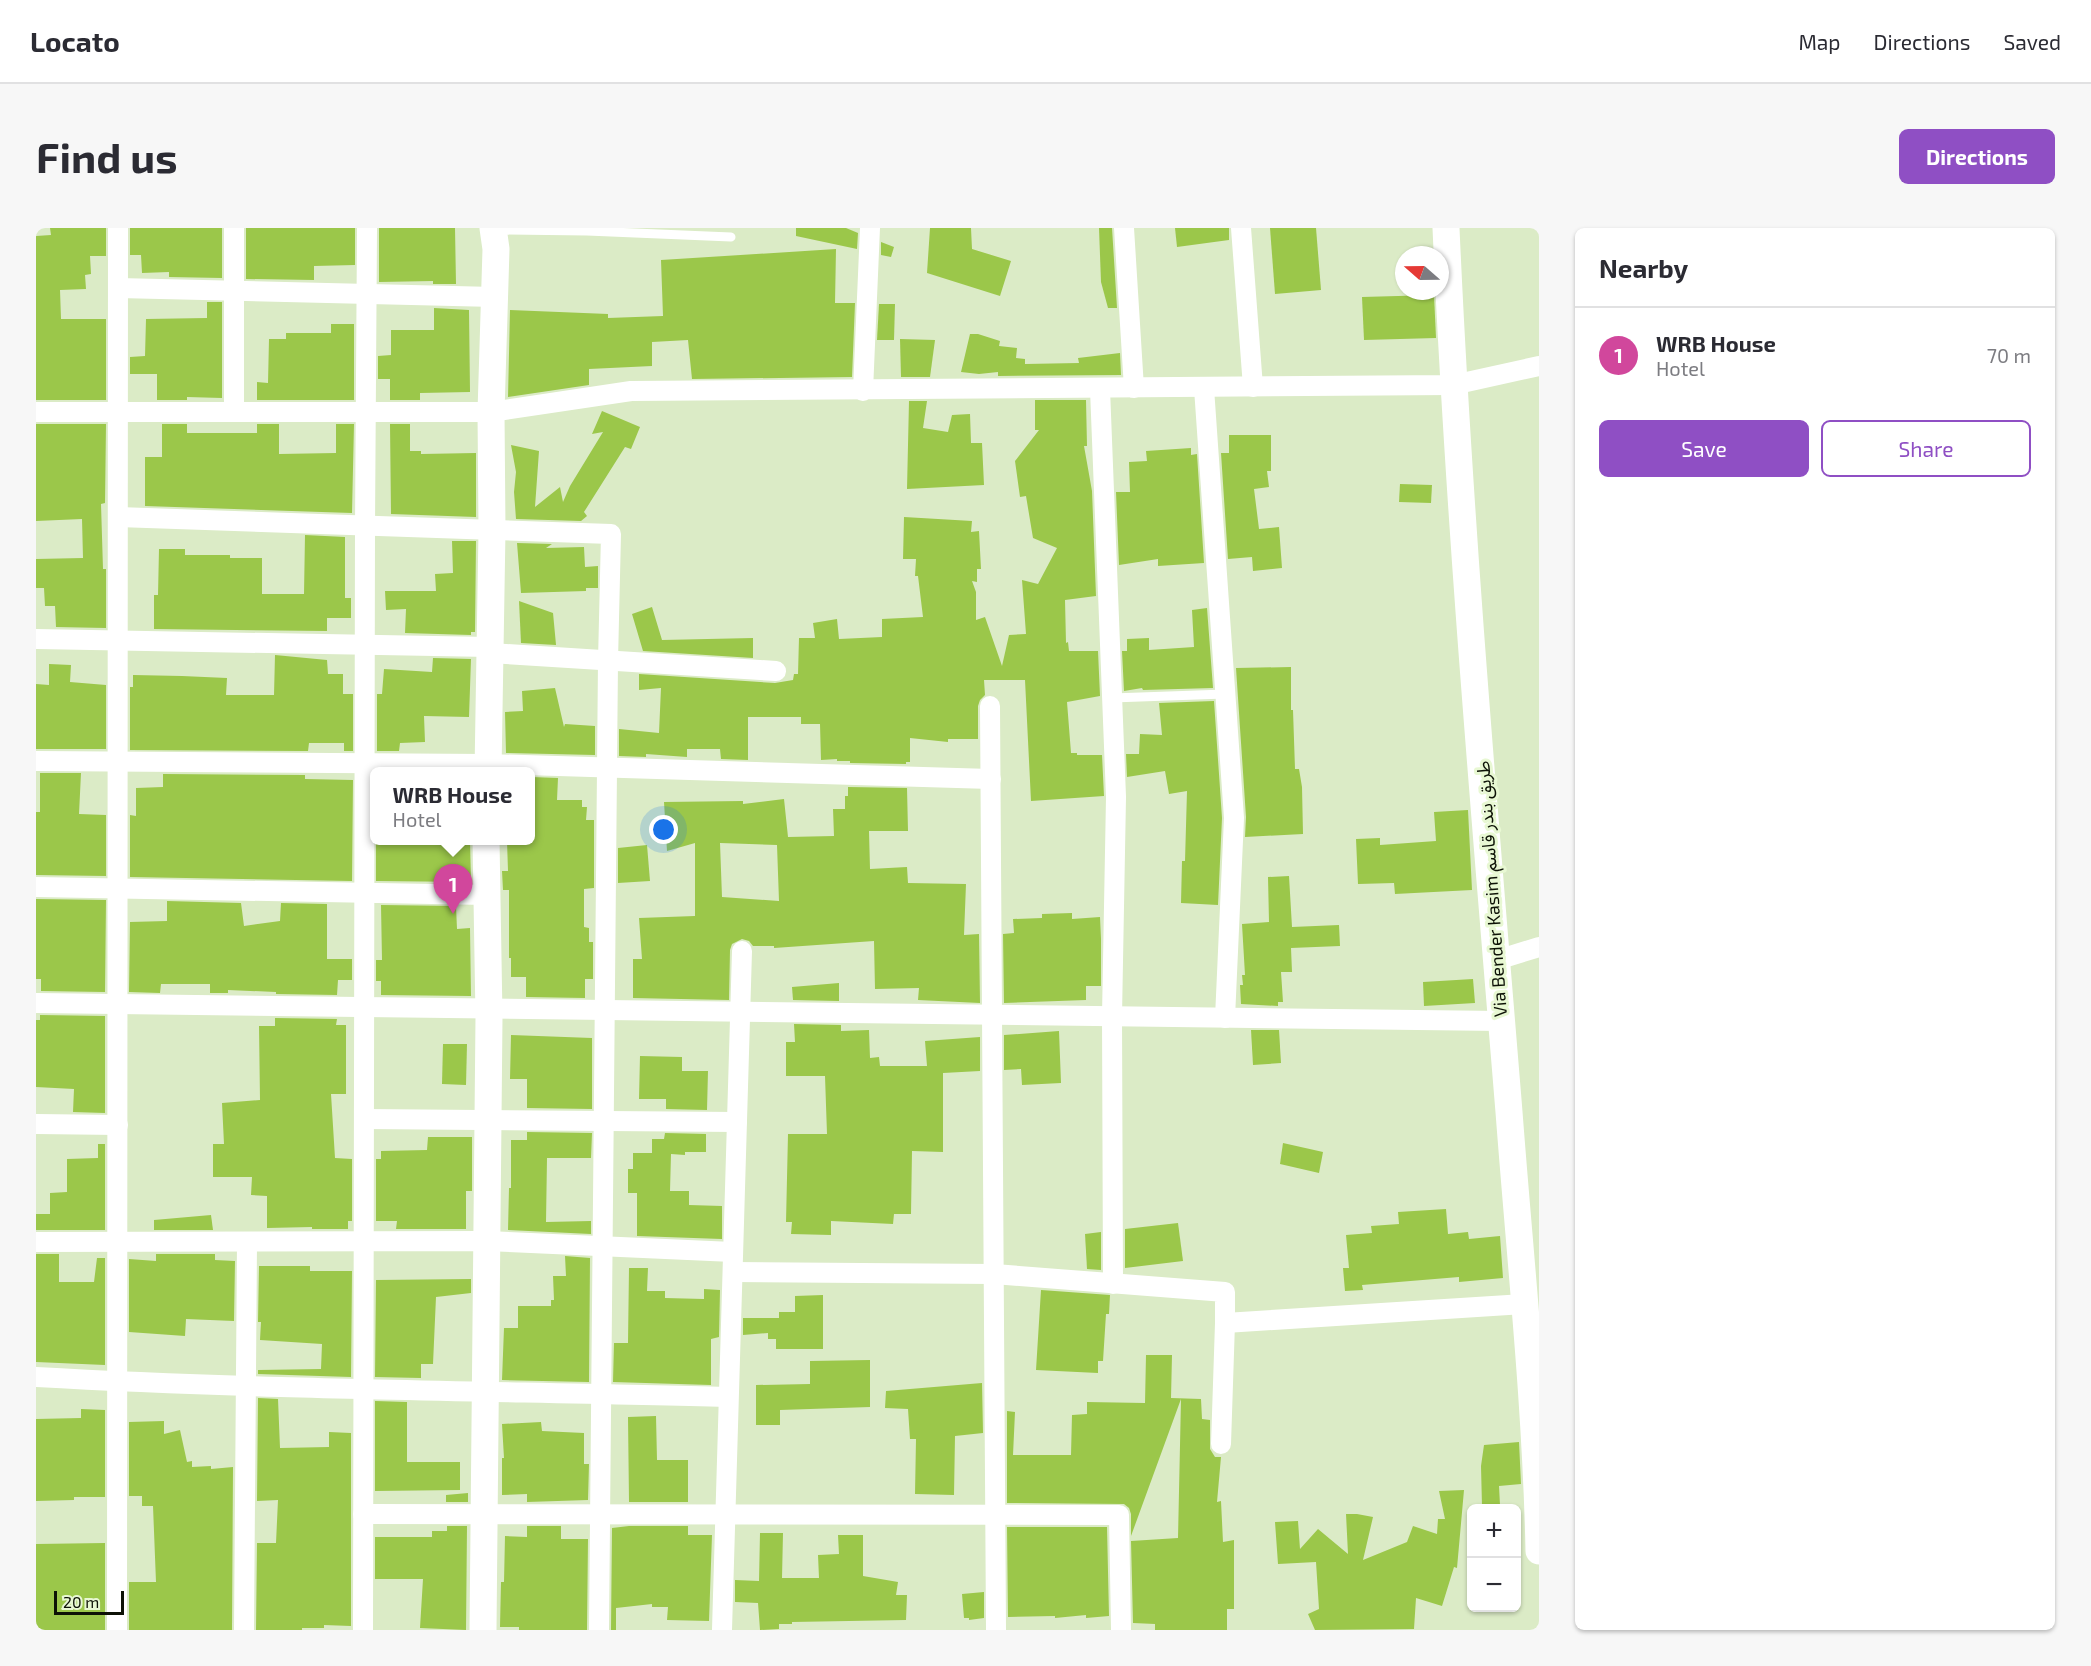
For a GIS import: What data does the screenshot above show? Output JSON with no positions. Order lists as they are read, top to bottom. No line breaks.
{"streets":{"street":["Via Bender Kasim طريق بندر قاسم"]},"scale_bar":"20 m","north":"left","page":{"header":"Locato","nav":["Map","Directions","Saved"],"buttons":["Directions",["Save","Share"]],"title":"Find us","heading":"Nearby","list":[{"mark":"1","name":"WRB House","note":"Hotel","value":"70 m"}],"popup":["WRB House","Hotel"],"pins":"1","map_buttons":["+","−"],"scale":"20 m"}}
